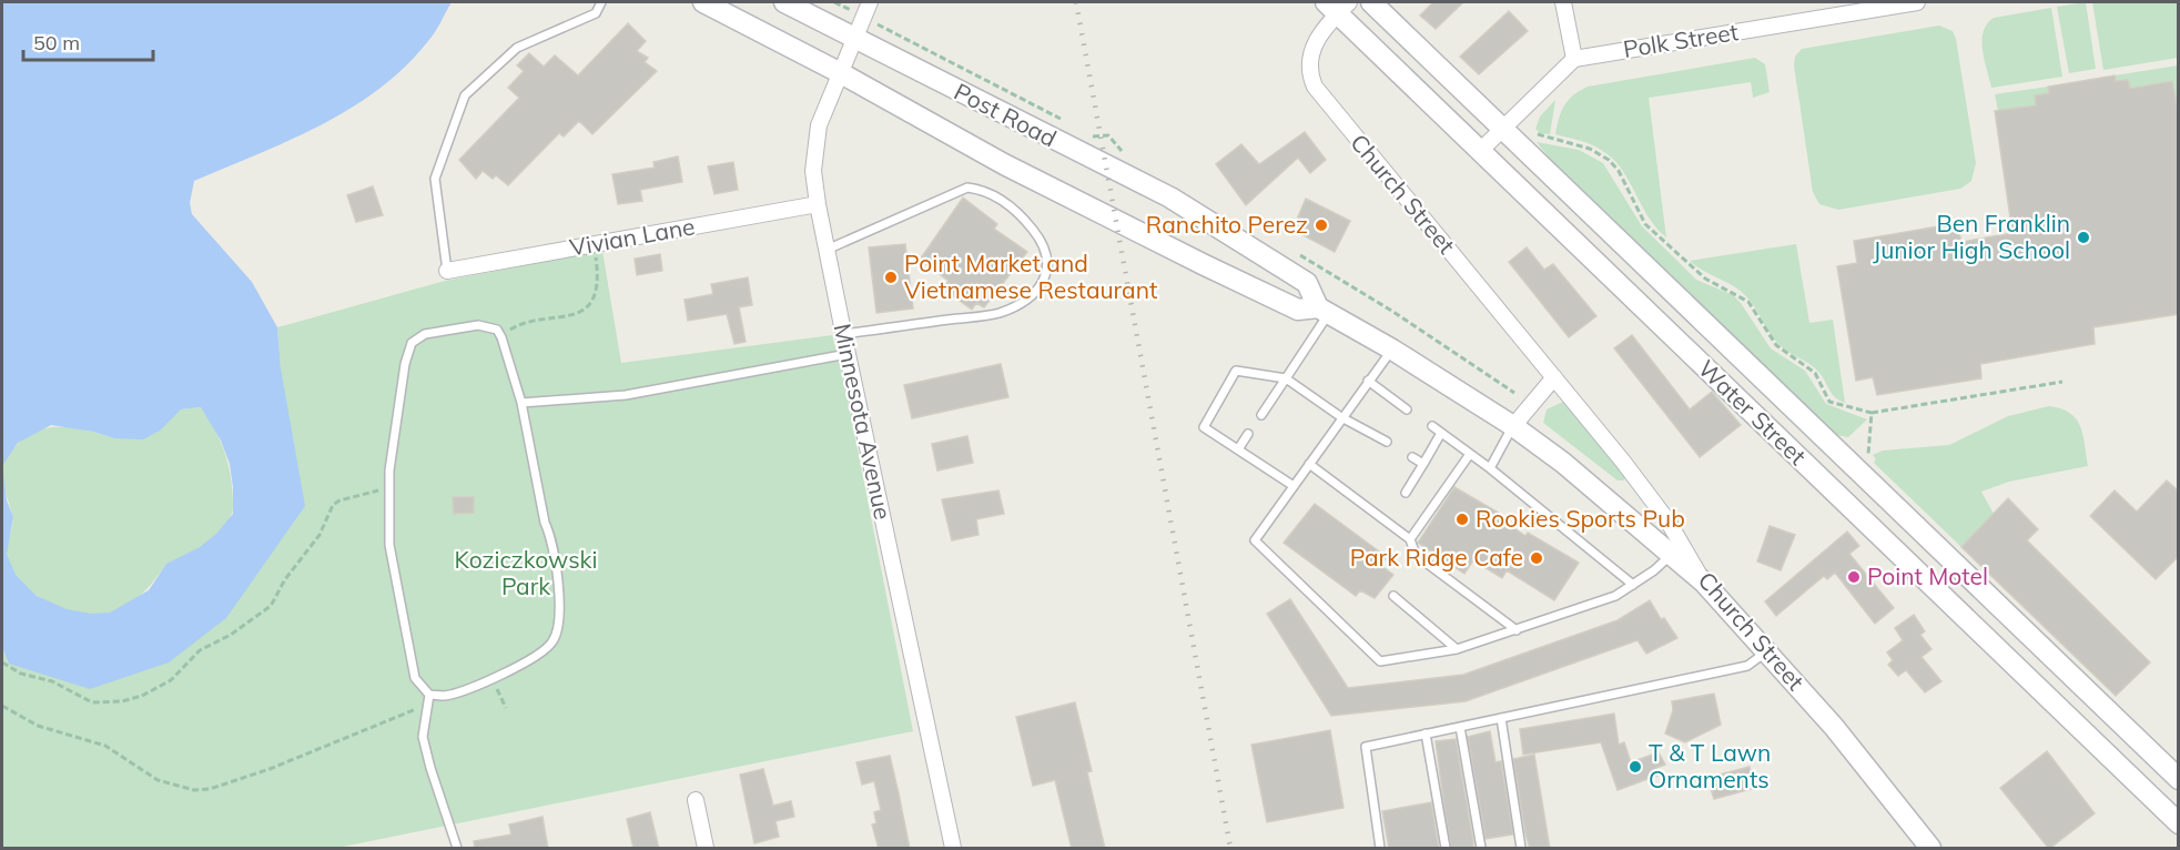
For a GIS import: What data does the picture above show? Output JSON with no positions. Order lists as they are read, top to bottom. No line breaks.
{"streets":{"main road":["Post Road","Church Street","Water Street"],"street":["Polk Street","Vivian Lane","Minnesota Avenue"]},"crossings":[["Post Road","Minnesota Avenue"],["Church Street","Water Street"],["Vivian Lane","Minnesota Avenue"]],"parks":["Koziczkowski Park"],"places":["Ranchito Perez","Ben Franklin Junior High School","Point Market and Vietnamese Restaurant","Rookies Sports Pub","Park Ridge Cafe","Point Motel","T & T Lawn Ornaments"],"scale_bar":"50 m"}
